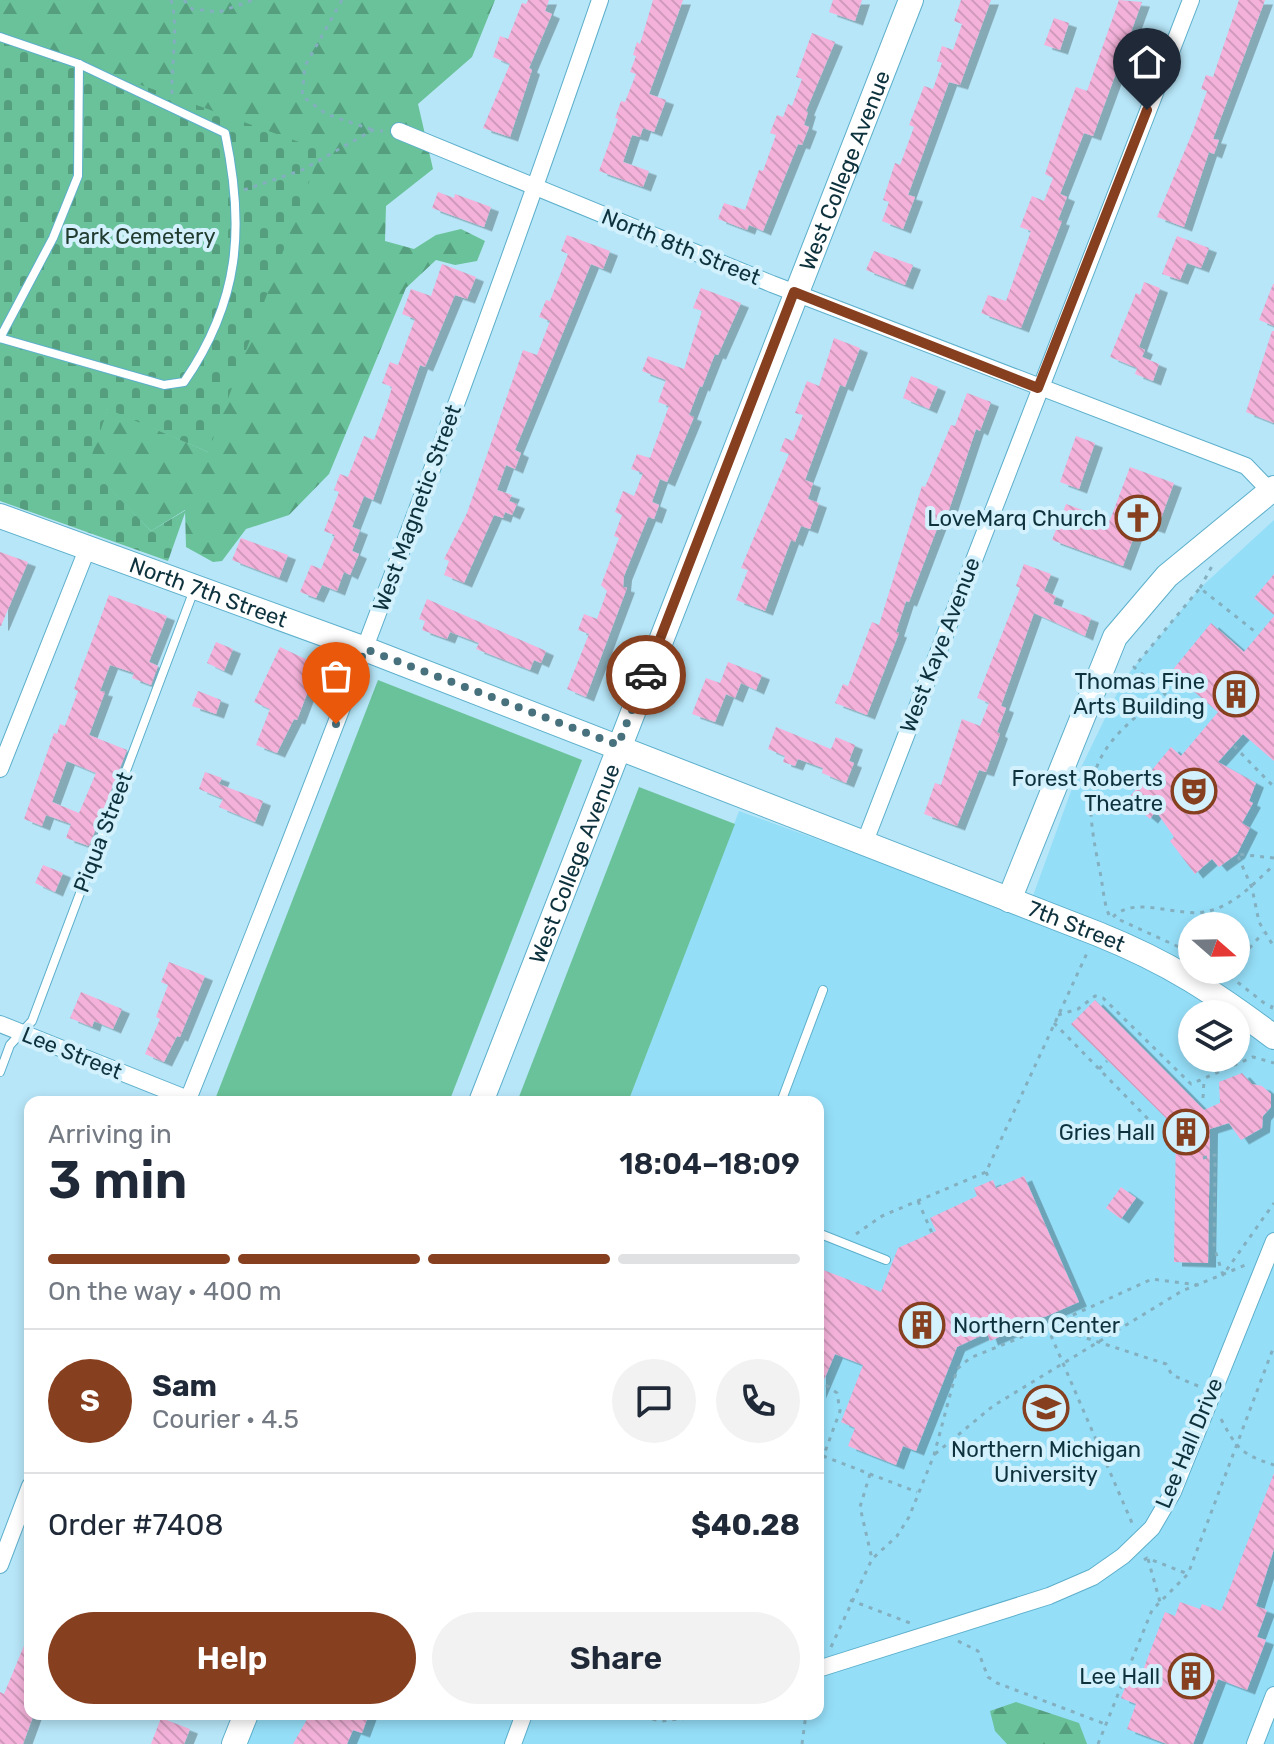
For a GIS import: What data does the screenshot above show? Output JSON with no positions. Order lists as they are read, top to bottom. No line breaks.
{"streets":{"street":["West College Avenue","North 8th Street","West Magnetic Street","North 7th Street","West Kaye Avenue","7th Street","Lee Street","Lee Hall Drive"],"lane":["Piqua Street"]},"crossings":[["West College Avenue","North 8th Street"],["West College Avenue","North 7th Street"],["North 8th Street","West Magnetic Street"],["North 8th Street","West Kaye Avenue"],["West Magnetic Street","North 7th Street"],["North 7th Street","West Kaye Avenue"],["North 7th Street","Piqua Street"],["North 7th Street","7th Street"],["West Kaye Avenue","7th Street"],["Piqua Street","Lee Street"]],"parks":["Park Cemetery"],"places":{"church":["LoveMarq Church"],"building":["Thomas Fine Arts Building","Gries Hall","Northern Center","Lee Hall"],"theatre":["Forest Roberts Theatre"],"school or university":["Northern Michigan University"]},"north":"right","page":{"heading":["3 min","Arriving in","18:04–18:09"],"panel":["Sam","Courier · 4.5","Order #7408","$40.28"],"bar":"On the way · 400 m","round":"S","buttons":["Help","Share"]}}
